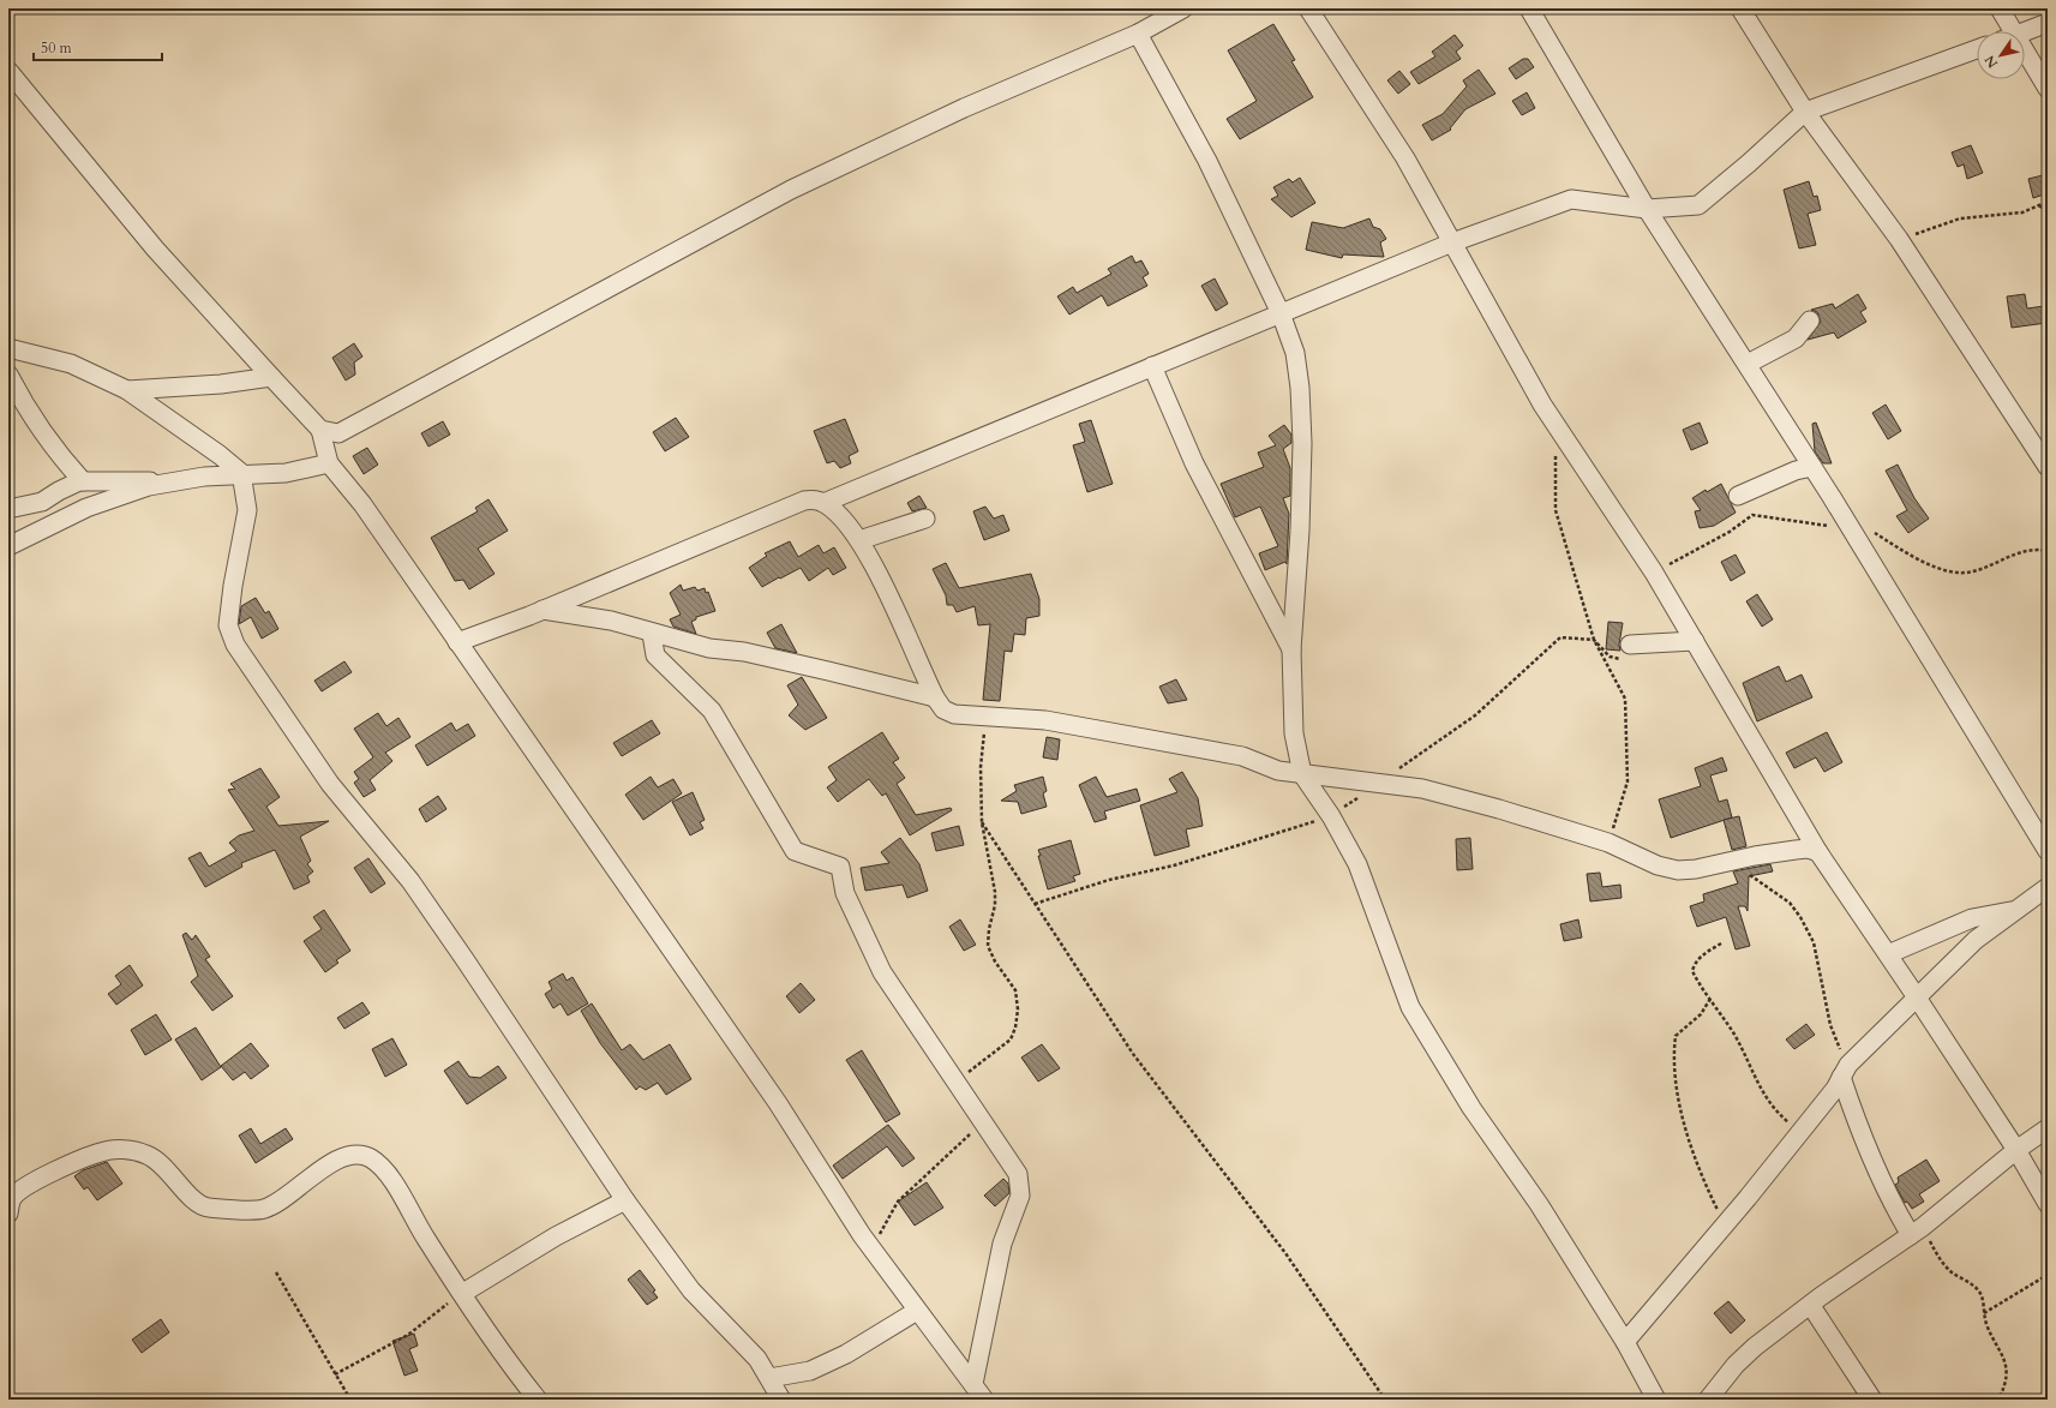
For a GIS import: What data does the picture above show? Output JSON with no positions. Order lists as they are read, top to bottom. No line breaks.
{"scale_bar":"50 m","north":"bottom left"}
